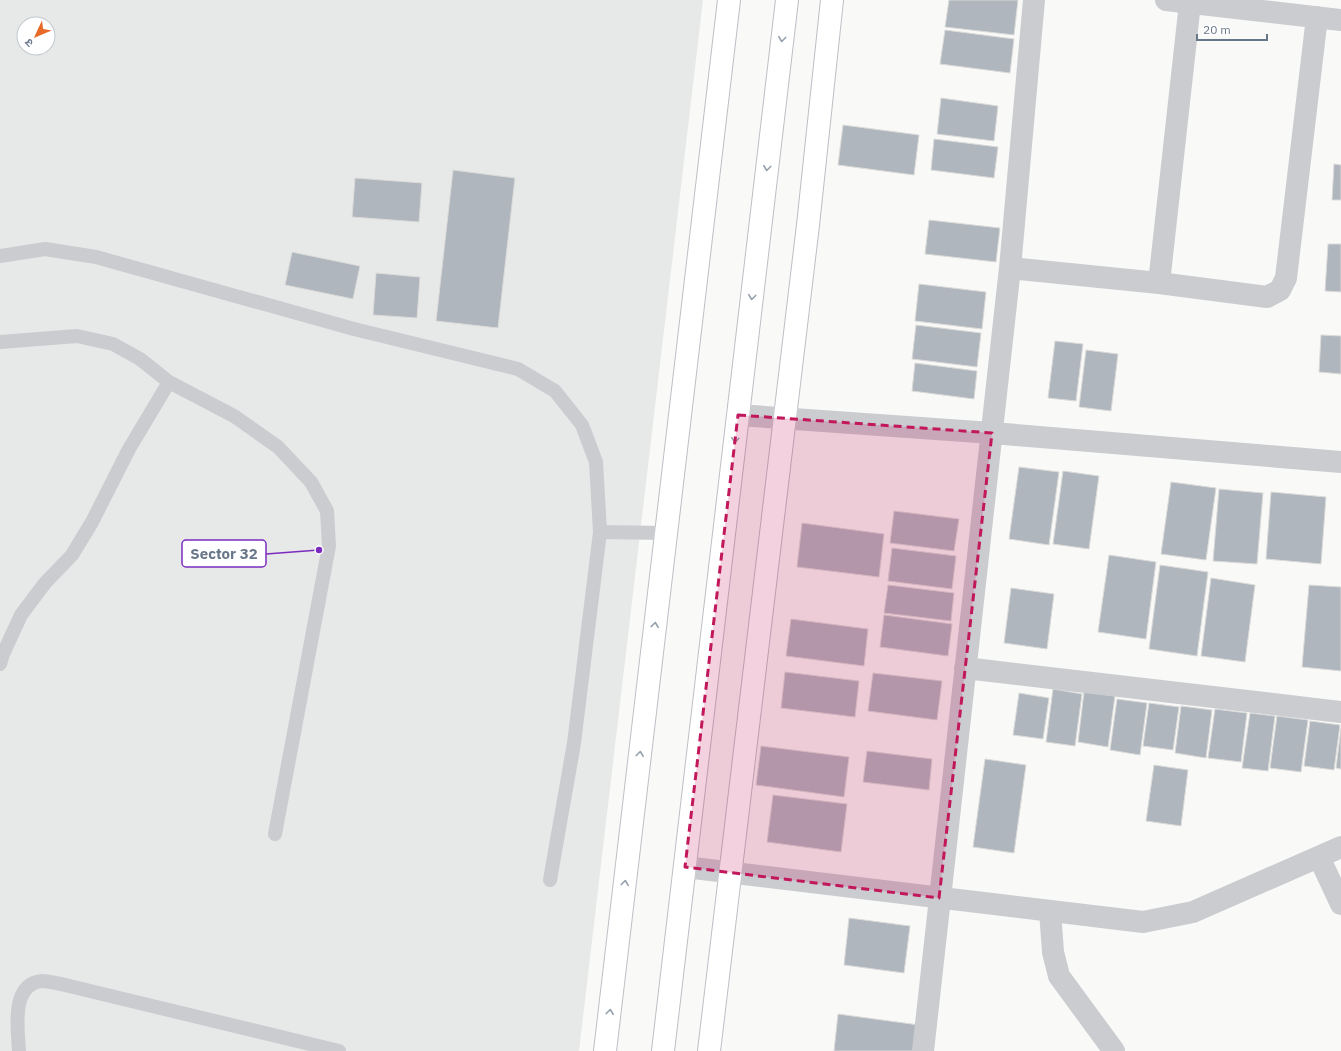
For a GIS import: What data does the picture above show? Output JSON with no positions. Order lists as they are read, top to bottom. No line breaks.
{"places":["Sector 32"],"scale_bar":"20 m","north":"bottom left"}
